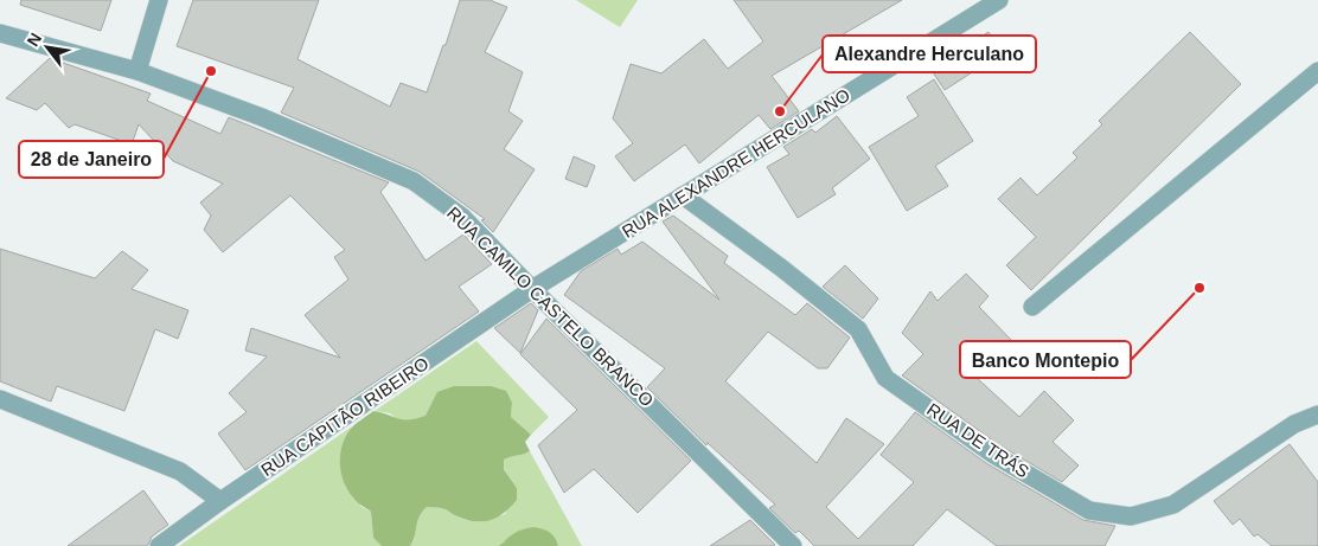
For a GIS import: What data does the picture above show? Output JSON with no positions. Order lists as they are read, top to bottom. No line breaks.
{"streets":{"street":["RUA ALEXANDRE HERCULANO","RUA CAMILO CASTELO BRANCO","RUA CAPITÃO RIBEIRO","RUA DE TRÁS"]},"crossings":[["RUA ALEXANDRE HERCULANO","RUA CAMILO CASTELO BRANCO"],["RUA ALEXANDRE HERCULANO","RUA CAPITÃO RIBEIRO"],["RUA ALEXANDRE HERCULANO","RUA DE TRÁS"],["RUA CAMILO CASTELO BRANCO","RUA CAPITÃO RIBEIRO"]],"places":["28 de Janeiro","Alexandre Herculano","Banco Montepio"],"north":"top left"}
